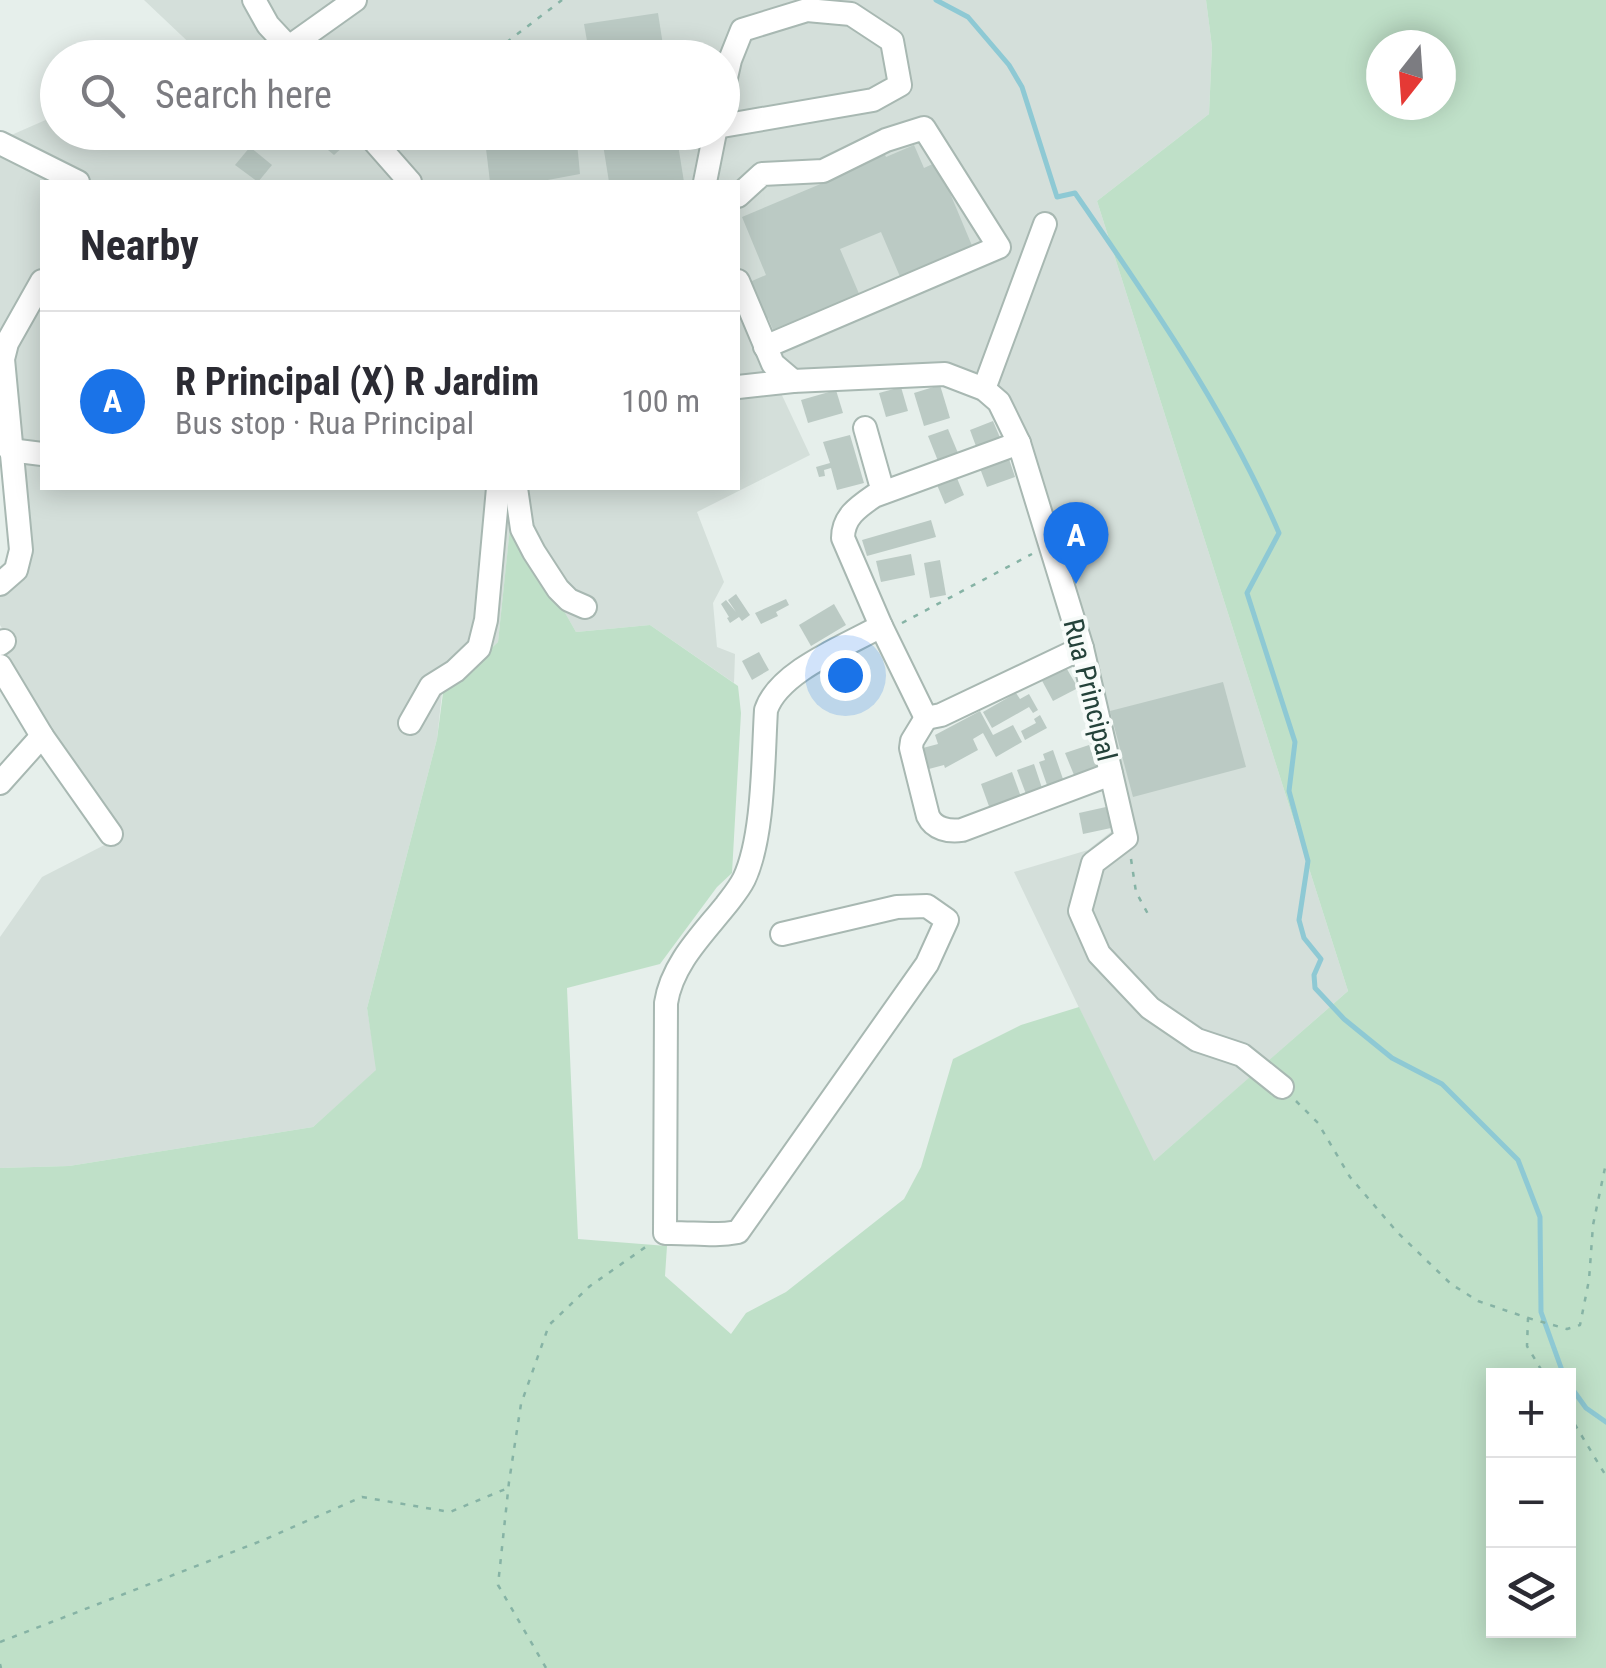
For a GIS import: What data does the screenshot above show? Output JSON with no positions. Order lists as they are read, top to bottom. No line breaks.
{"streets":{"street":["Rua Principal"]},"north":"bottom","page":{"search":"Search here","heading":"Nearby","list":[{"mark":"A","name":"R Principal (X) R Jardim","note":"Bus stop · Rua Principal","value":"100 m"}],"pins":"A","map_buttons":["+","−"]}}
